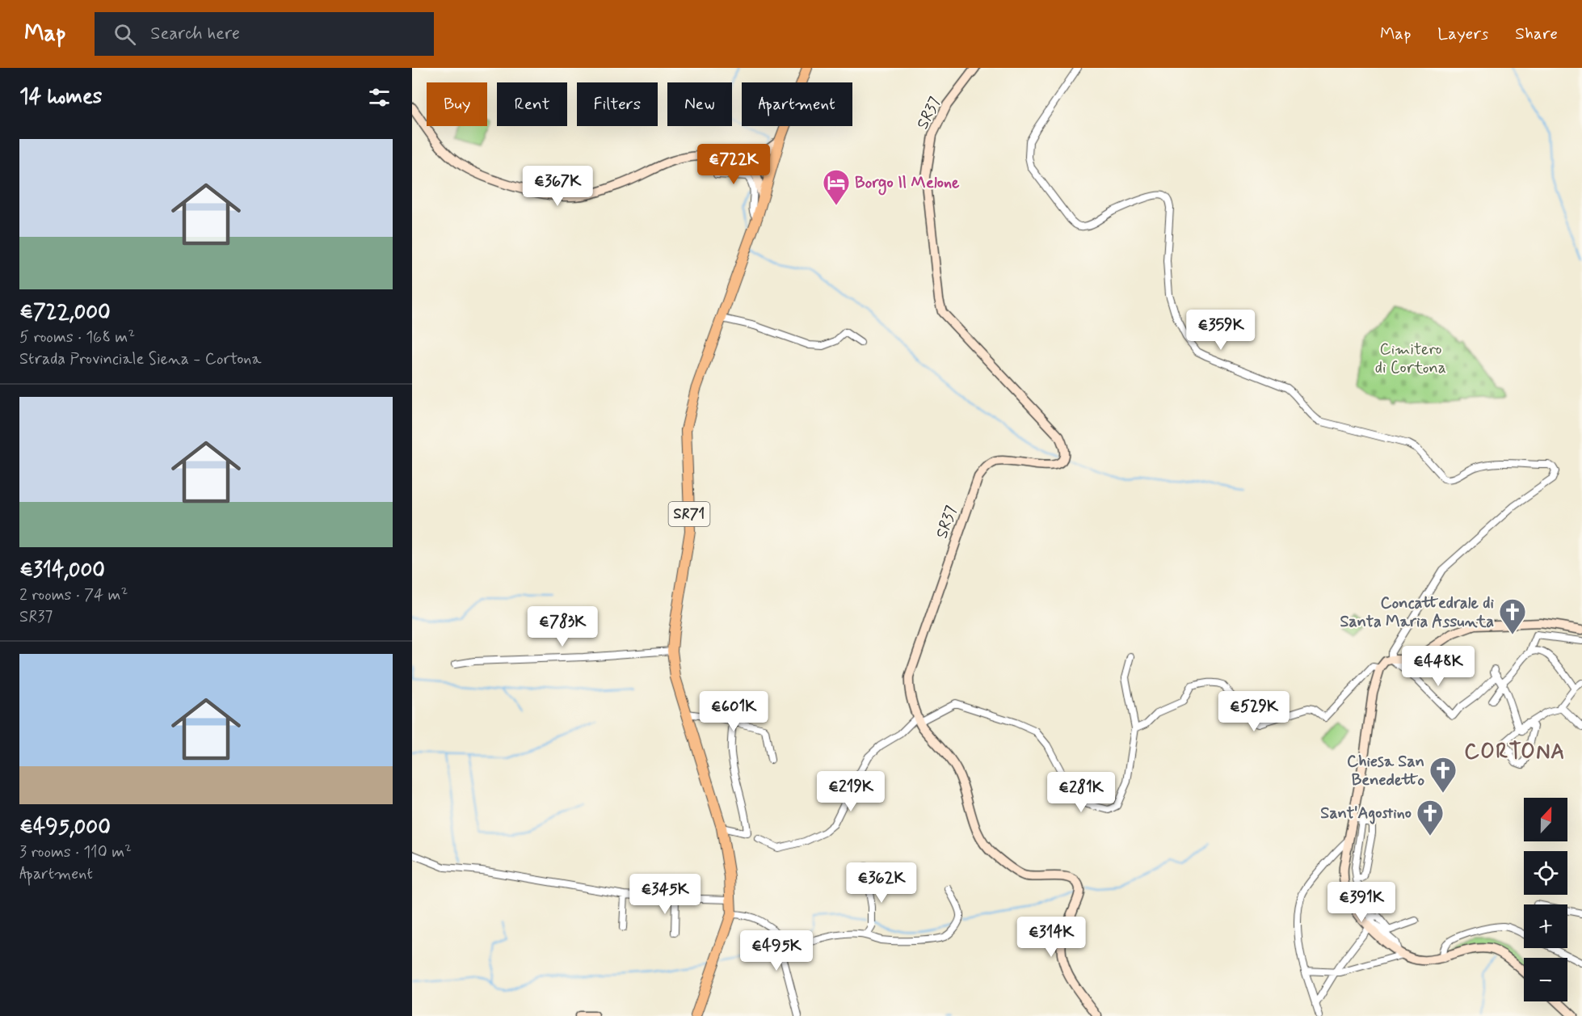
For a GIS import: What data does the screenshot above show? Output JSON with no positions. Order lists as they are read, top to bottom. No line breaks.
{"streets":{"main road":["SR37","SR71"]},"districts":["CORTONA"],"parks":["Cimitero di Cortona"],"places":{"hotel":["Borgo Il Melone"],"church":["Concattedrale di Santa Maria Assunta","Chiesa San Benedetto","Sant'Agostino"]},"north":"top","page":{"header":"Map","search":"Search here","nav":["Map","Layers","Share"],"heading":"14 homes","chip":["Buy","Rent","Filters","New","Apartment"],"list":[{"name":"€722,000","note":"5 rooms · 168 m² · Strada Provinciale Siena - Cortona"},{"name":"€314,000","note":"2 rooms · 74 m² · SR37"},{"name":"€495,000","note":"3 rooms · 110 m² · Apartment"}],"price":["€722K","€367K","€359K","€783K","€448K","€601K","€529K","€219K","€281K","€362K","€345K","€391K","€314K","€495K"],"map_buttons":["+","−"]}}
